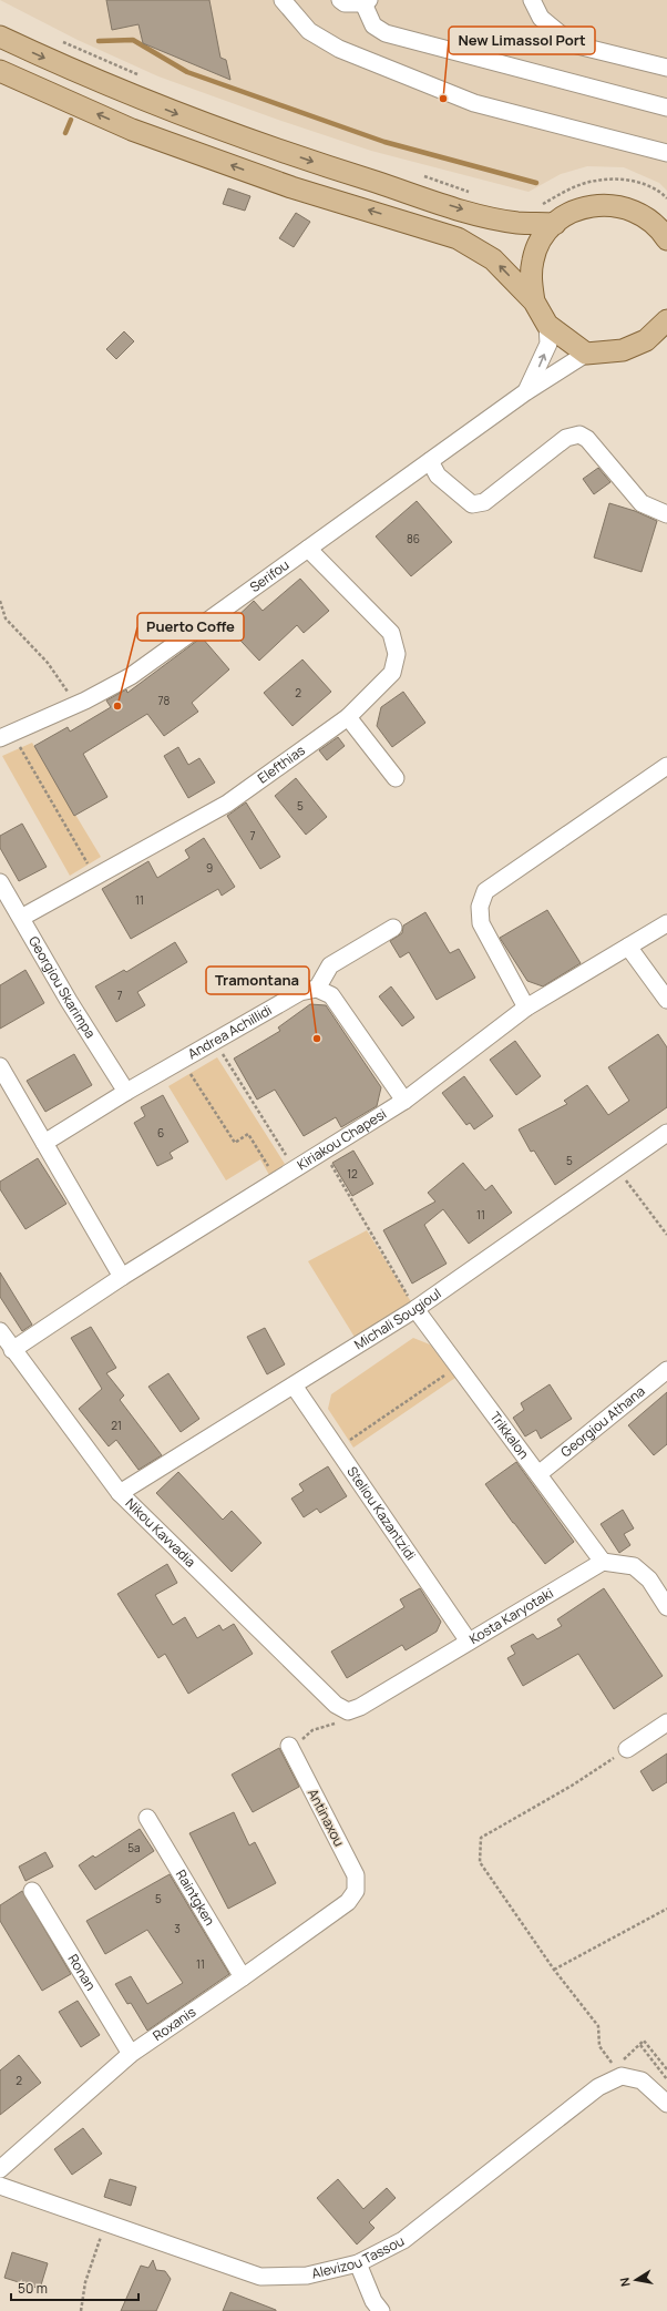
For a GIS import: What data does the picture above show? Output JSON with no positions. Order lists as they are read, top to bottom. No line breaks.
{"streets":{"street":["Serifou","Elefthias","Georgiou Skarimpa","Andrea Achillidi","Kiriakou Chapesi","Michali Sougioul","Georgiou Athana","Trikkalon","Steliou Kazantzidi","Nikou Kavvadia","Kosta Karyotaki","Antinaxou","Raintgken","Ronan","Roxanis","Alevizou Tassou"]},"crossings":[["Serifou","Elefthias"],["Elefthias","Georgiou Skarimpa"],["Georgiou Skarimpa","Andrea Achillidi"],["Kiriakou Chapesi","Nikou Kavvadia"],["Michali Sougioul","Trikkalon"],["Michali Sougioul","Steliou Kazantzidi"],["Michali Sougioul","Nikou Kavvadia"],["Georgiou Athana","Trikkalon"],["Trikkalon","Kosta Karyotaki"],["Steliou Kazantzidi","Kosta Karyotaki"],["Nikou Kavvadia","Kosta Karyotaki"],["Antinaxou","Roxanis"],["Raintgken","Roxanis"],["Ronan","Roxanis"]],"places":["New Limassol Port","Puerto Coffe","Tramontana"],"house_numbers":["86","2","78","5","7","9","11","7","6","5","12","11","21","5a","5","3","11","2"],"scale_bar":"50 m","north":"left"}
